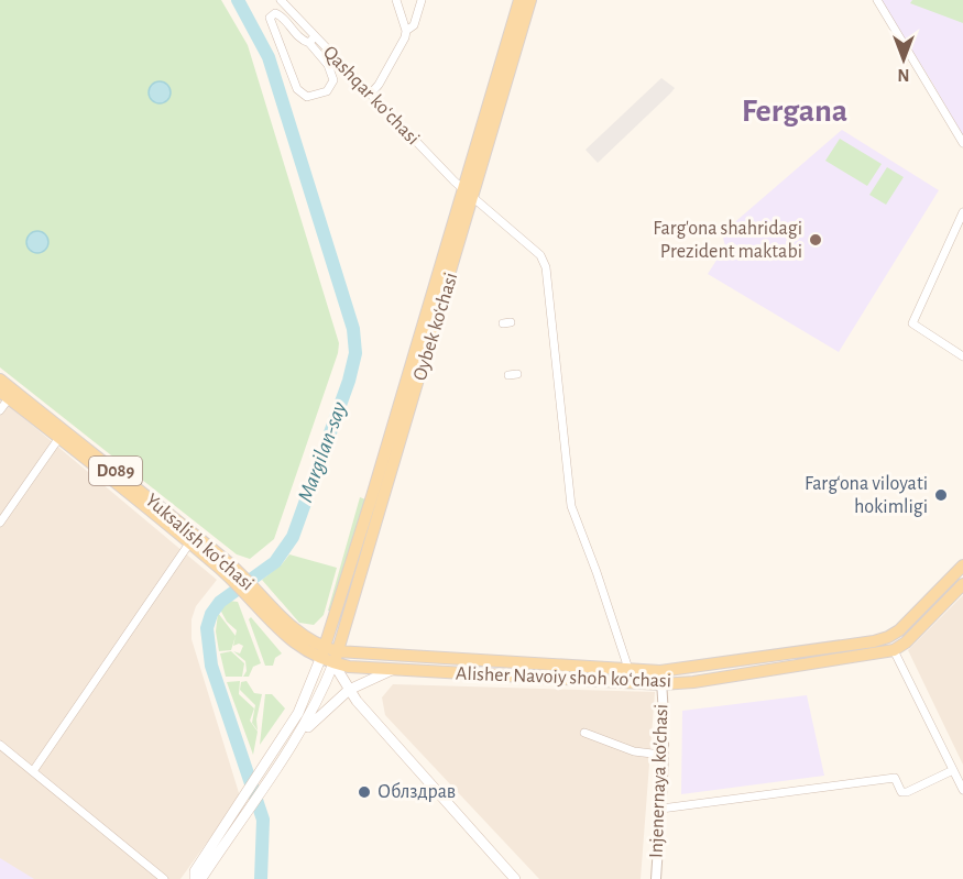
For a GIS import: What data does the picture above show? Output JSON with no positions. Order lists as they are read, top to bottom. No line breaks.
{"streets":{"main road":["Oybek ko‘chasi","D089","Yuksalish koʻchasi","Alisher Navoiy shoh koʻchasi"],"street":["Qashqar koʻchasi","Injenernaya ko'chasi"]},"crossings":[["Qashqar koʻchasi","Oybek ko‘chasi"],["Qashqar koʻchasi","Alisher Navoiy shoh koʻchasi"],["Oybek ko‘chasi","Yuksalish koʻchasi"],["Oybek ko‘chasi","Alisher Navoiy shoh koʻchasi"],["Yuksalish koʻchasi","Alisher Navoiy shoh koʻchasi"],["Alisher Navoiy shoh koʻchasi","Injenernaya ko'chasi"]],"districts":["Fergana"],"water":["Margilan-say"],"places":["Farg'ona shahridagi Prezident maktabi","Farg‘ona viloyati hokimligi","Облздрав"],"north":"bottom"}
